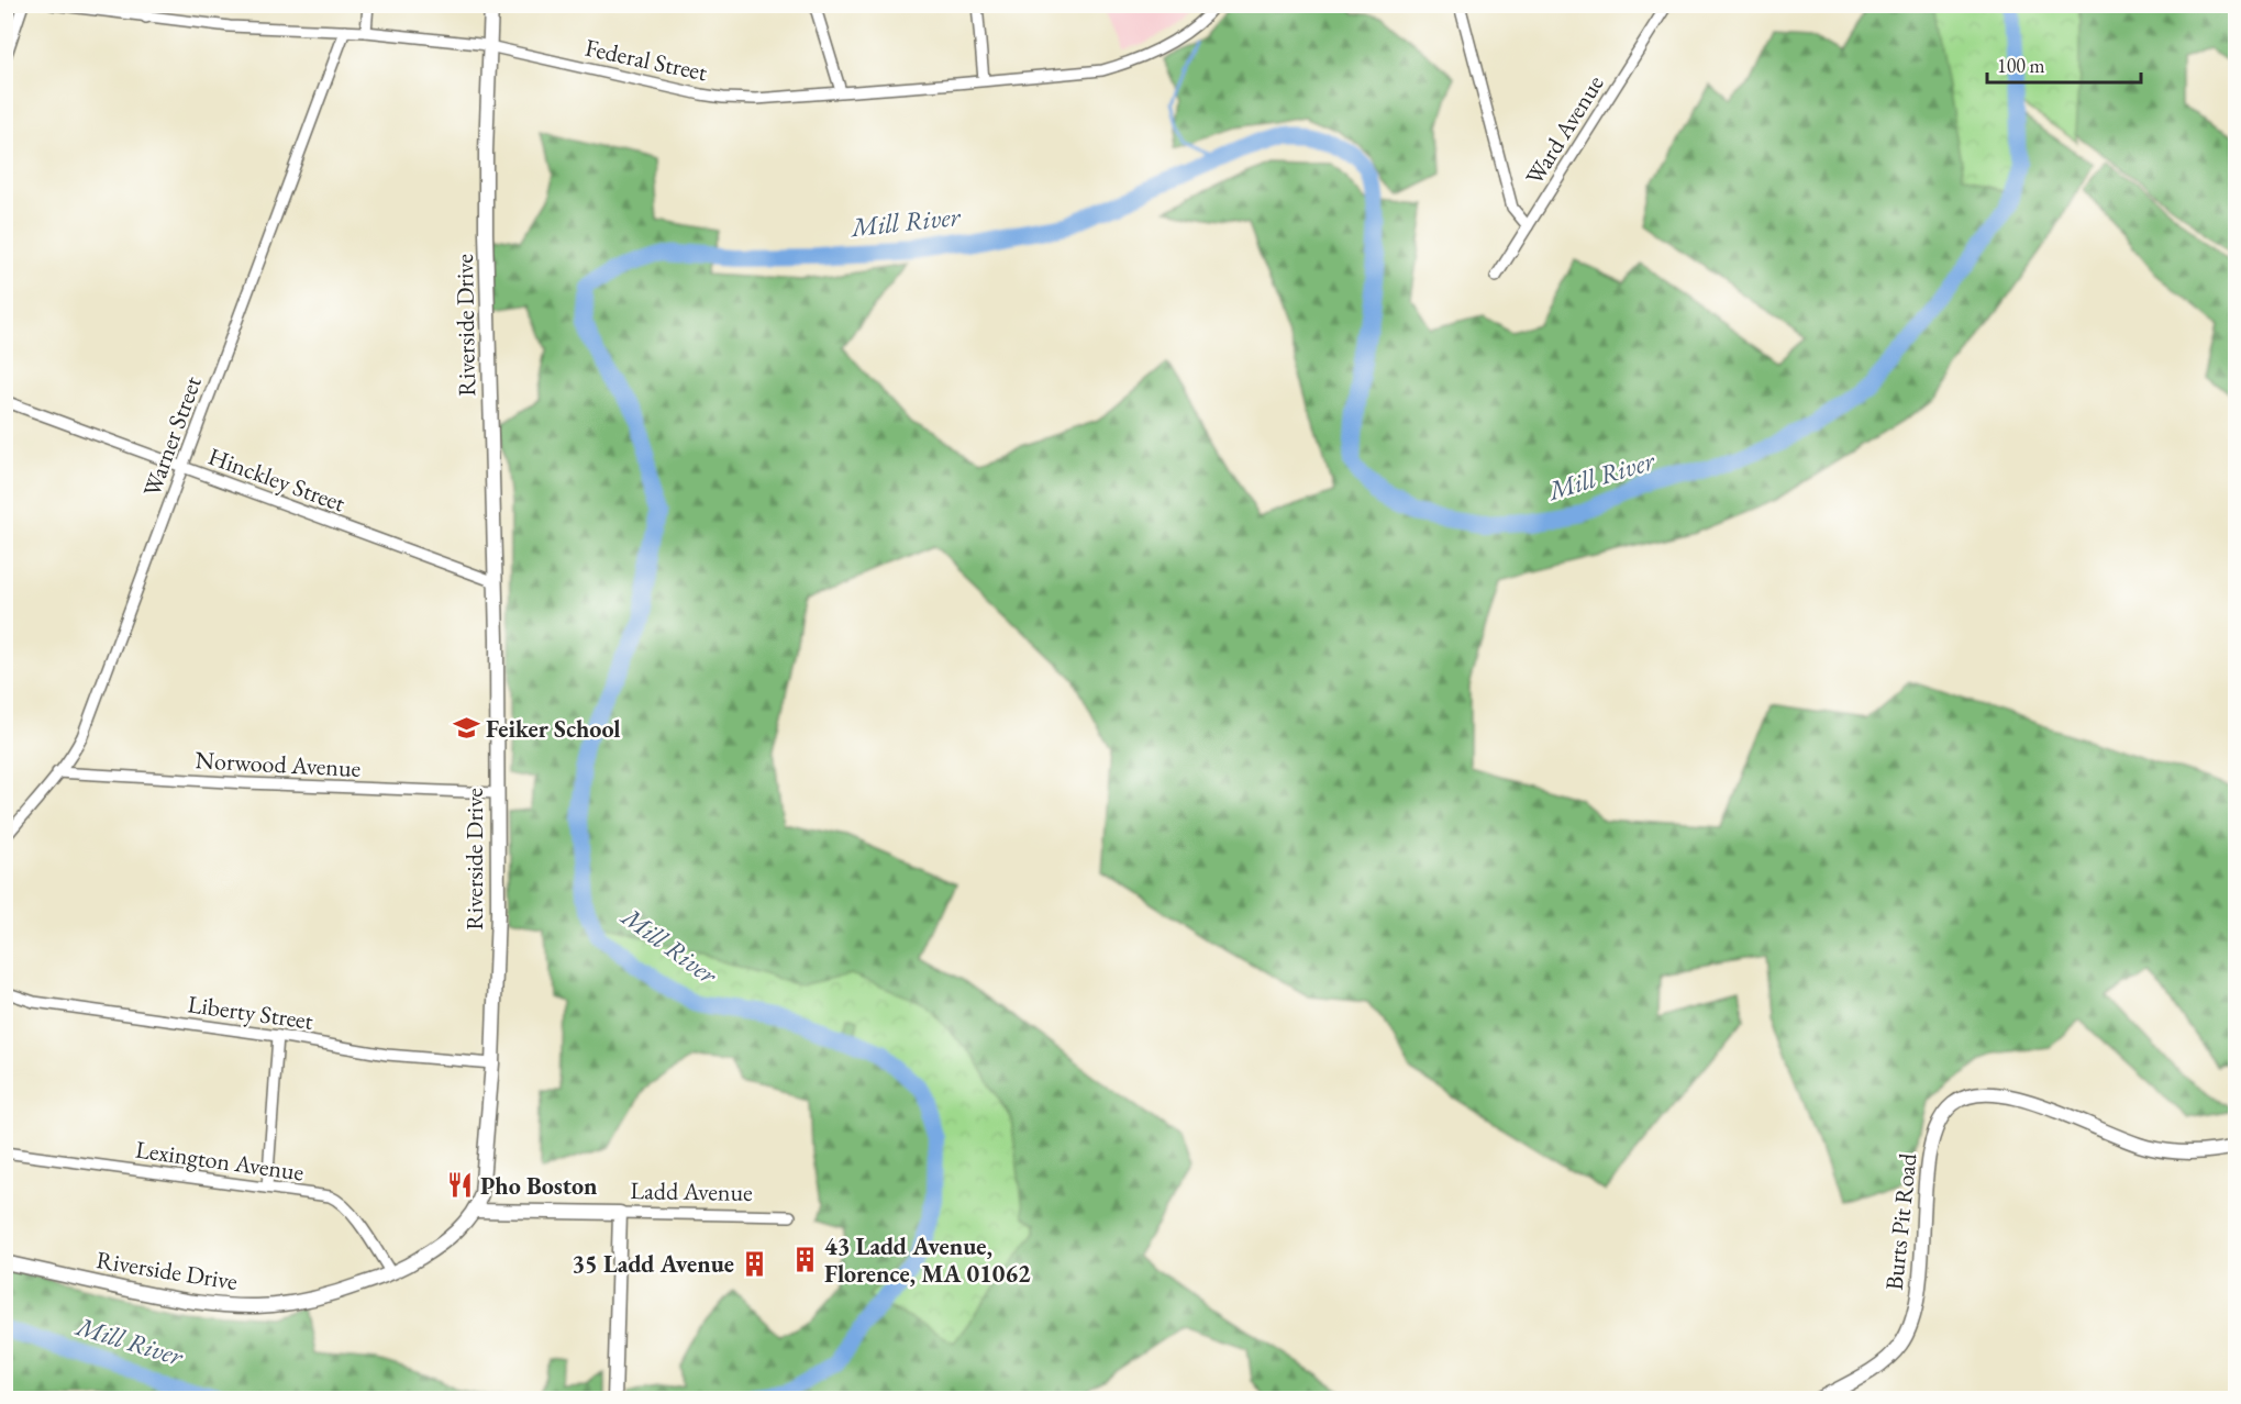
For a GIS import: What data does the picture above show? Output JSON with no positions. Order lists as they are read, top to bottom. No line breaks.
{"streets":{"street":["Federal Street","Ward Avenue","Riverside Drive","Warner Street","Hinckley Street","Norwood Avenue","Liberty Street","Lexington Avenue","Ladd Avenue","Burts Pit Road"]},"crossings":[["Federal Street","Riverside Drive"],["Federal Street","Warner Street"],["Riverside Drive","Hinckley Street"],["Riverside Drive","Norwood Avenue"],["Riverside Drive","Liberty Street"],["Riverside Drive","Lexington Avenue"],["Riverside Drive","Ladd Avenue"],["Warner Street","Hinckley Street"],["Warner Street","Norwood Avenue"]],"water":["Mill River"],"places":{"school or university":["Feiker School"],"restaurant":["Pho Boston"],"building":["43 Ladd Avenue, Florence, MA 01062","35 Ladd Avenue"]},"scale_bar":"100 m"}
